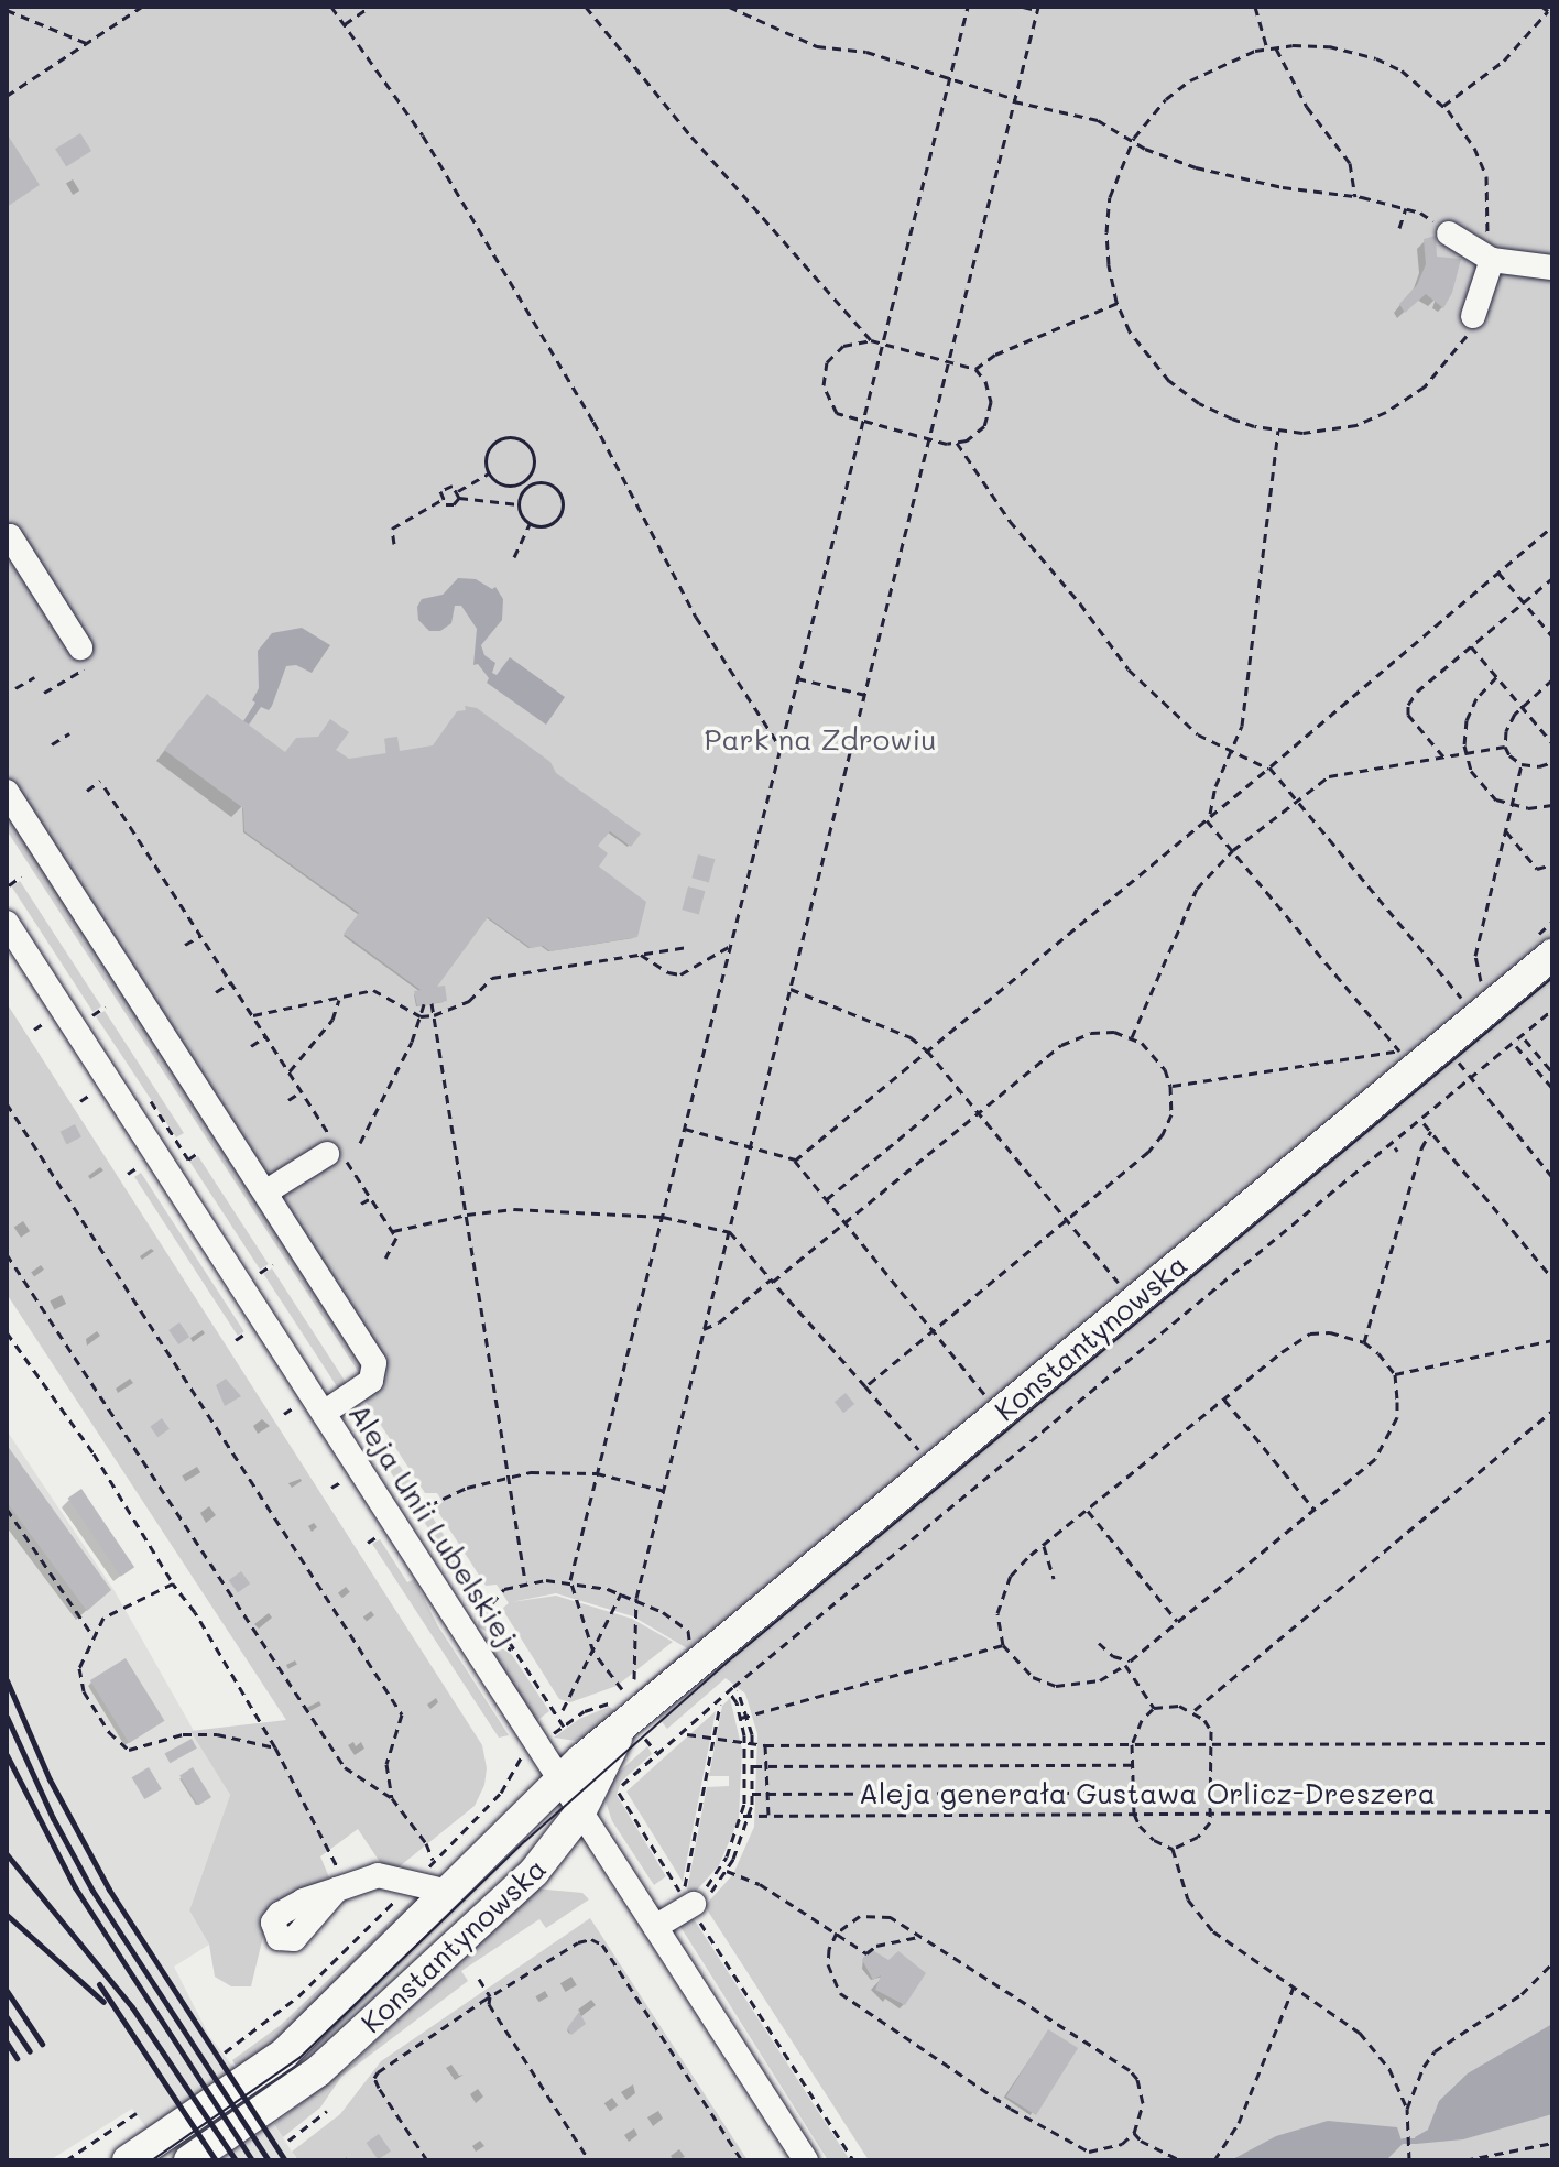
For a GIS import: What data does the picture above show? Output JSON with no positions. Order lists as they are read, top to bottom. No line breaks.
{"streets":{"main road":["Konstantynowska"],"street":["Aleja Unii Lubelskiej"],"path":["Aleja generała Gustawa Orlicz-Dreszera"]},"crossings":[["Konstantynowska","Aleja Unii Lubelskiej"]],"parks":["Park na Zdrowiu"]}
